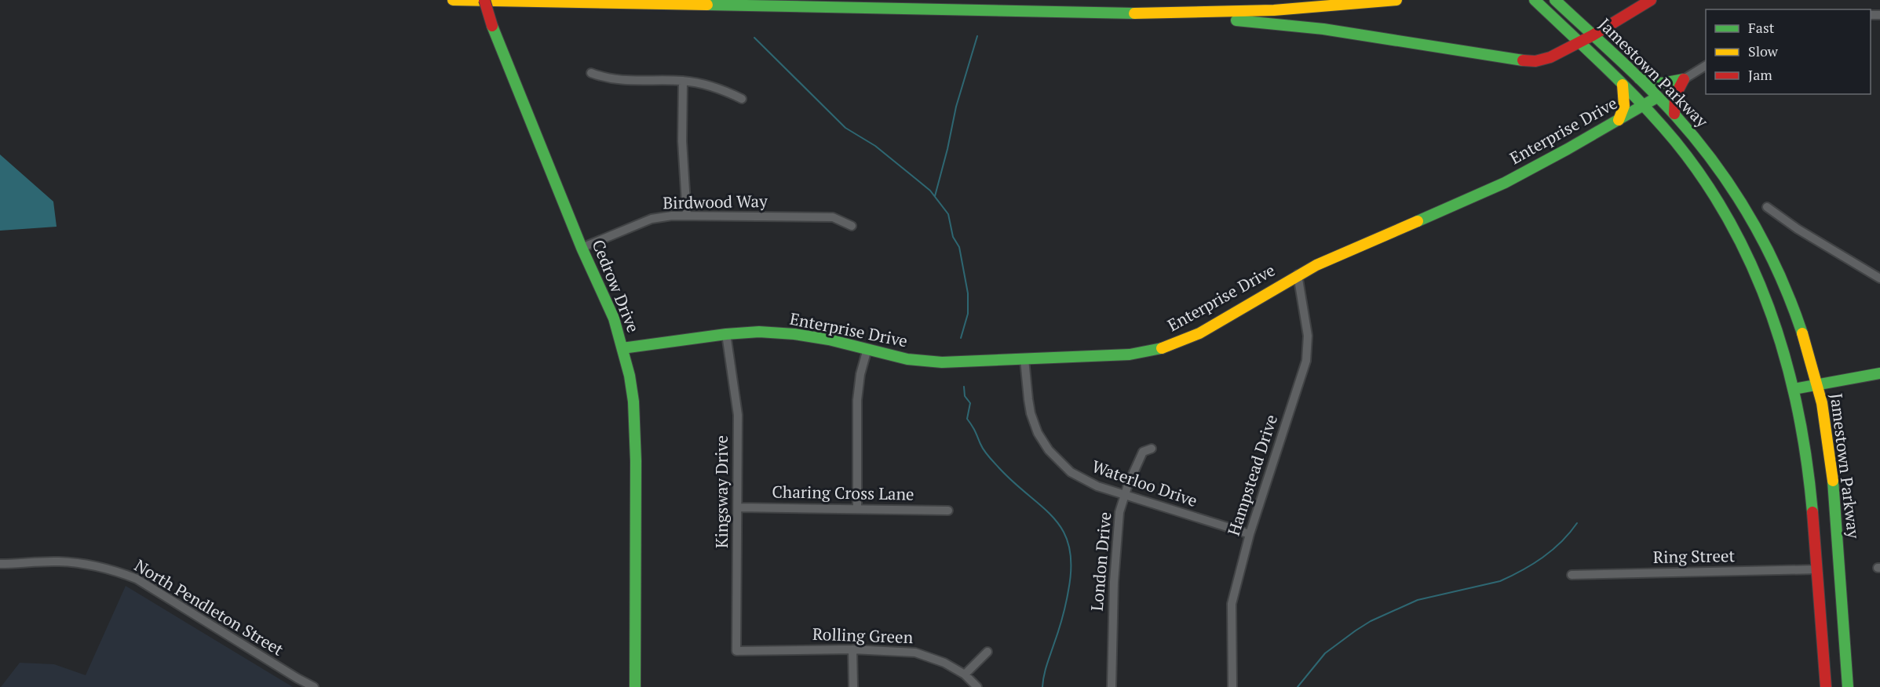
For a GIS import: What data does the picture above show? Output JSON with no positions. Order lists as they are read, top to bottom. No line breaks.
{"streets":{"main road":["Jamestown Parkway","Enterprise Drive","Cedrow Drive"],"street":["Birdwood Way","Hampstead Drive","Waterloo Drive","Kingsway Drive","Charing Cross Lane","Ring Street","London Drive","North Pendleton Street","Rolling Green"]},"crossings":[["Jamestown Parkway","Enterprise Drive"],["Jamestown Parkway","Ring Street"],["Enterprise Drive","Cedrow Drive"],["Enterprise Drive","Hampstead Drive"],["Enterprise Drive","Waterloo Drive"],["Enterprise Drive","Kingsway Drive"],["Birdwood Way","Cedrow Drive"],["Hampstead Drive","Waterloo Drive"],["Waterloo Drive","London Drive"],["Kingsway Drive","Charing Cross Lane"],["Kingsway Drive","Rolling Green"]],"legend":["Fast","Slow","Jam"]}
